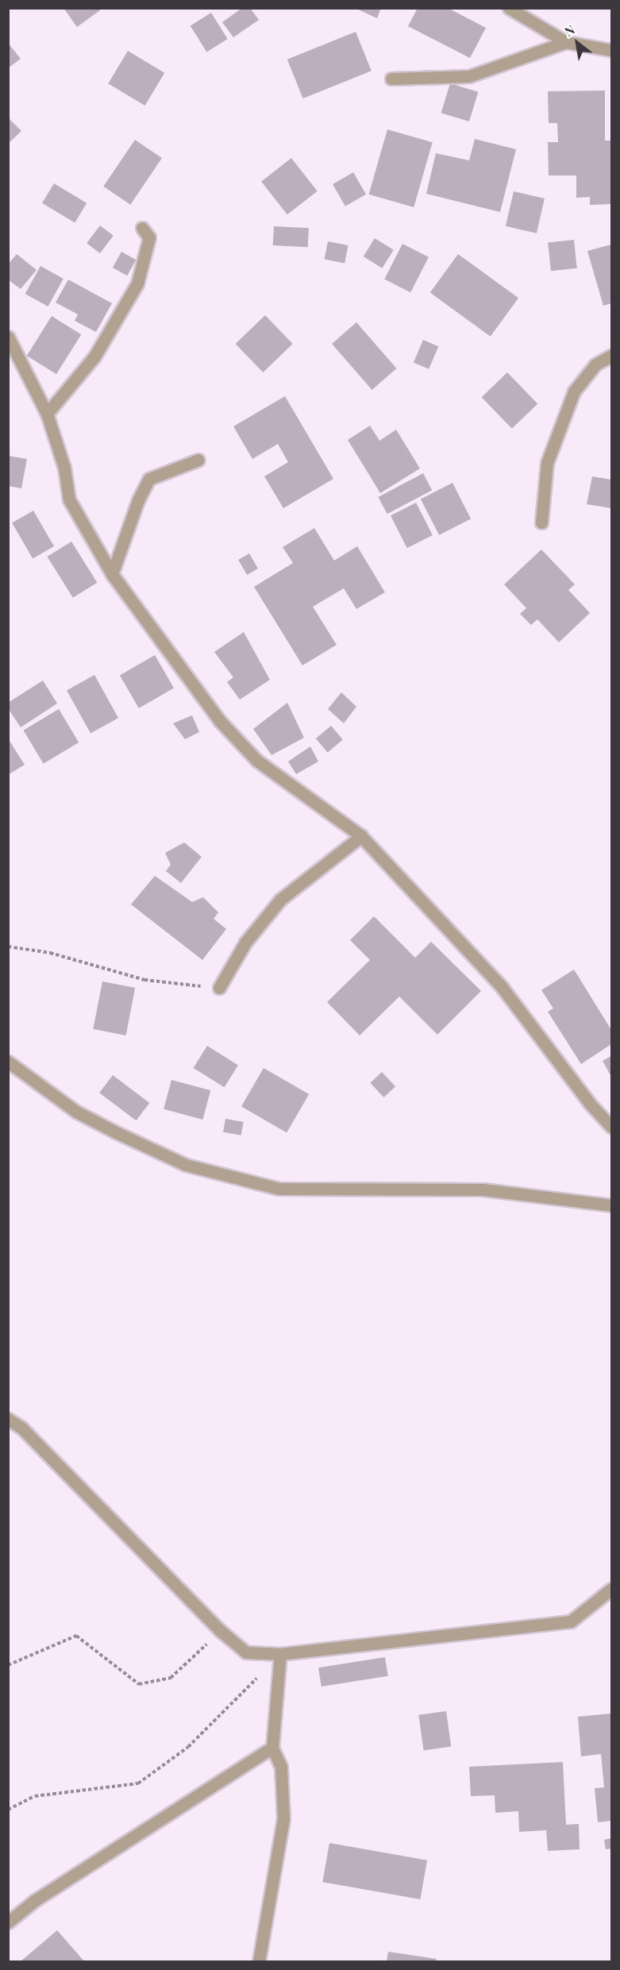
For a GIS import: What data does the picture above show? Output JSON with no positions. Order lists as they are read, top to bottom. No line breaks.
{"north":"top left"}
